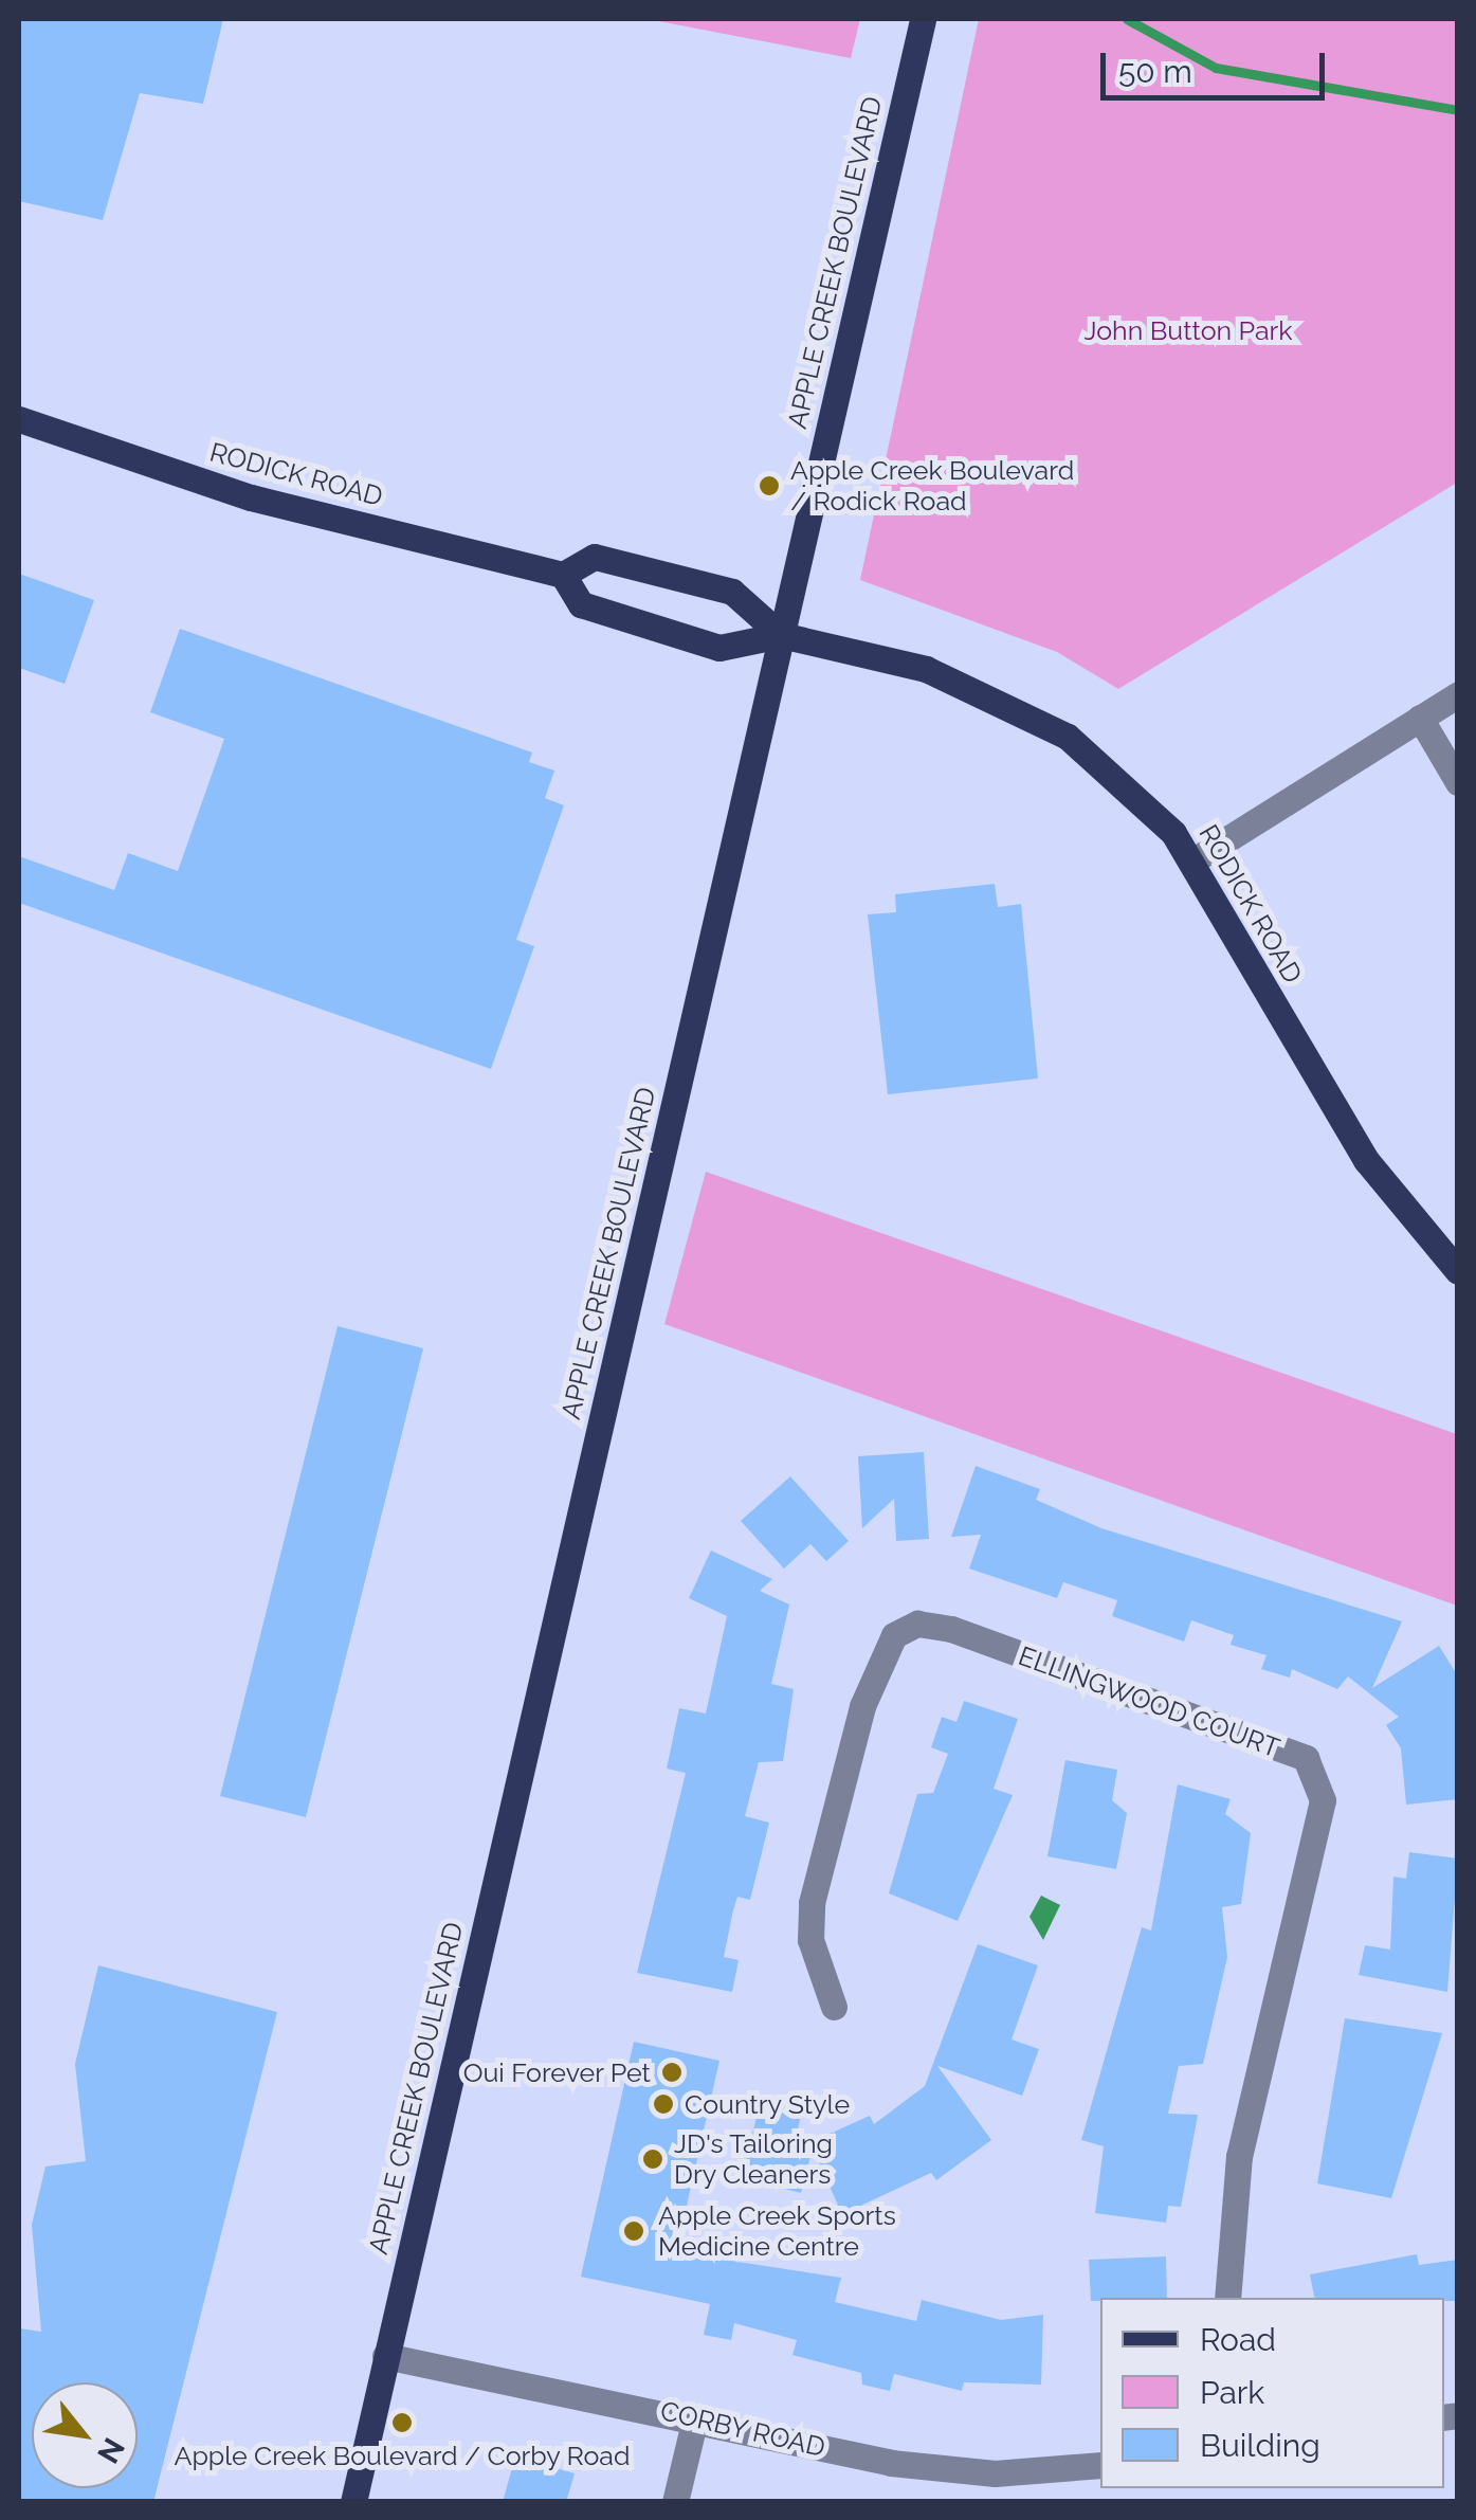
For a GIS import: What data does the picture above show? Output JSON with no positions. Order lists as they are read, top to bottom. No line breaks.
{"streets":{"main road":["APPLE CREEK BOULEVARD","RODICK ROAD"],"street":["ELLINGWOOD COURT","CORBY ROAD"]},"crossings":[["APPLE CREEK BOULEVARD","RODICK ROAD"],["APPLE CREEK BOULEVARD","CORBY ROAD"]],"parks":["John Button Park"],"places":["Apple Creek Boulevard / Rodick Road","Oui Forever Pet","Country Style","JD's Tailoring Dry Cleaners","Apple Creek Sports Medicine Centre","Apple Creek Boulevard / Corby Road"],"legend":["Road","Park","Building"],"scale_bar":"50 m","north":"bottom right"}
